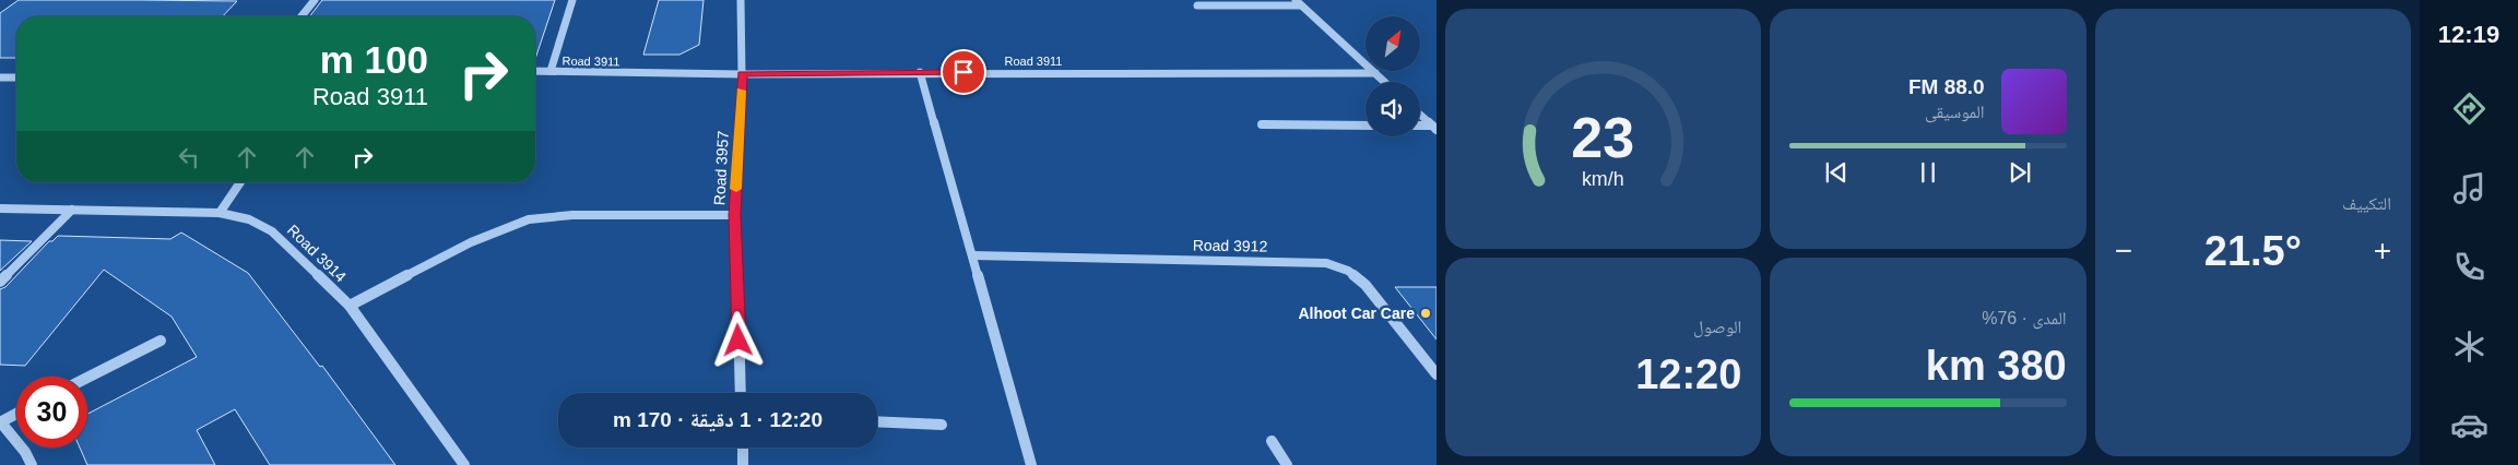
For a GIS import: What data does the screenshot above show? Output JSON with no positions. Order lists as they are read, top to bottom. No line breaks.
{"streets":{"street":["Road 3911","Road 3957","Road 3912","Road 3914"]},"crossings":[["Road 3911","Road 3957"]],"places":["Alhoot Car Care"],"north":"top right","page":{"tabs":"12:19","tile":["التكييف",["المدى · 76%","380 km"],["الوصول","12:20"]],"turn":["100 m","Road 3911"],"song":["88.0 FM","الموسيقى"],"heat":["−","21.5°","+"],"limit":"30","trip":"12:20 · 1 دقيقة · 170 m","gauge":["23","km/h"]}}
